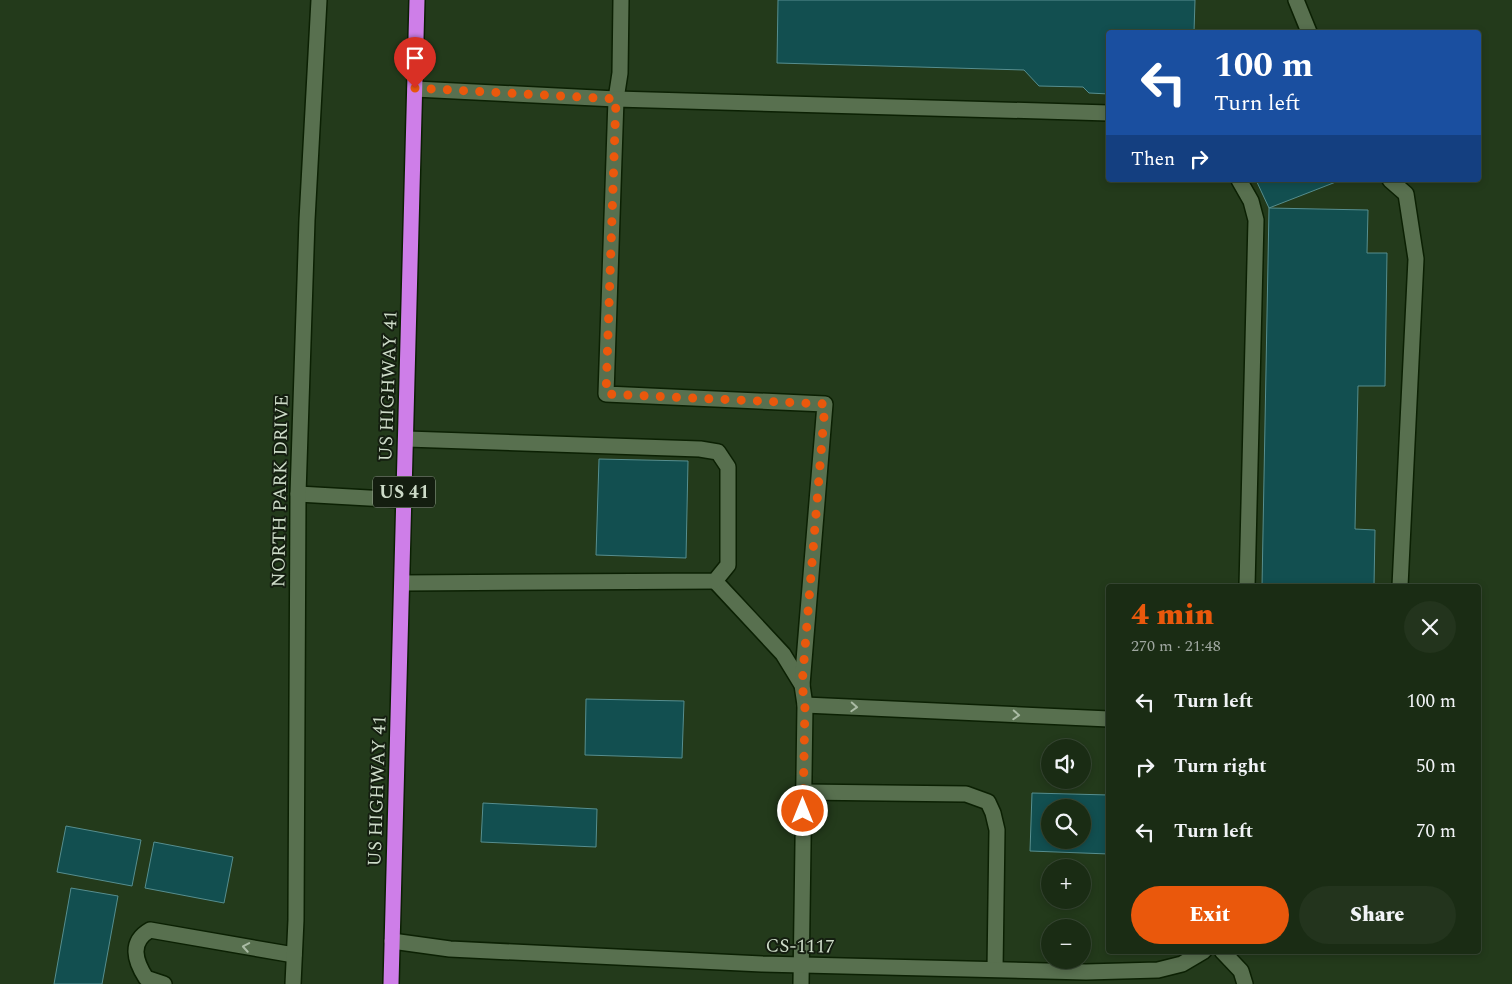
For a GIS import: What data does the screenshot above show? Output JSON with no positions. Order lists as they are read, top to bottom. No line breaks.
{"streets":{"highway":["US HIGHWAY 41","US 41"],"street":["NORTH PARK DRIVE","CS-1117"]},"crossings":[["US HIGHWAY 41","CS-1117"]],"page":{"turn":["100 m","Turn left"],"then":"Then","heading":["4 min","270 m · 21:48"],"list":[{"name":"Turn left","value":"100 m"},{"name":"Turn right","value":"50 m"},{"name":"Turn left","value":"70 m"}],"map_buttons":["+","−"],"buttons":["Exit","Share"]}}
